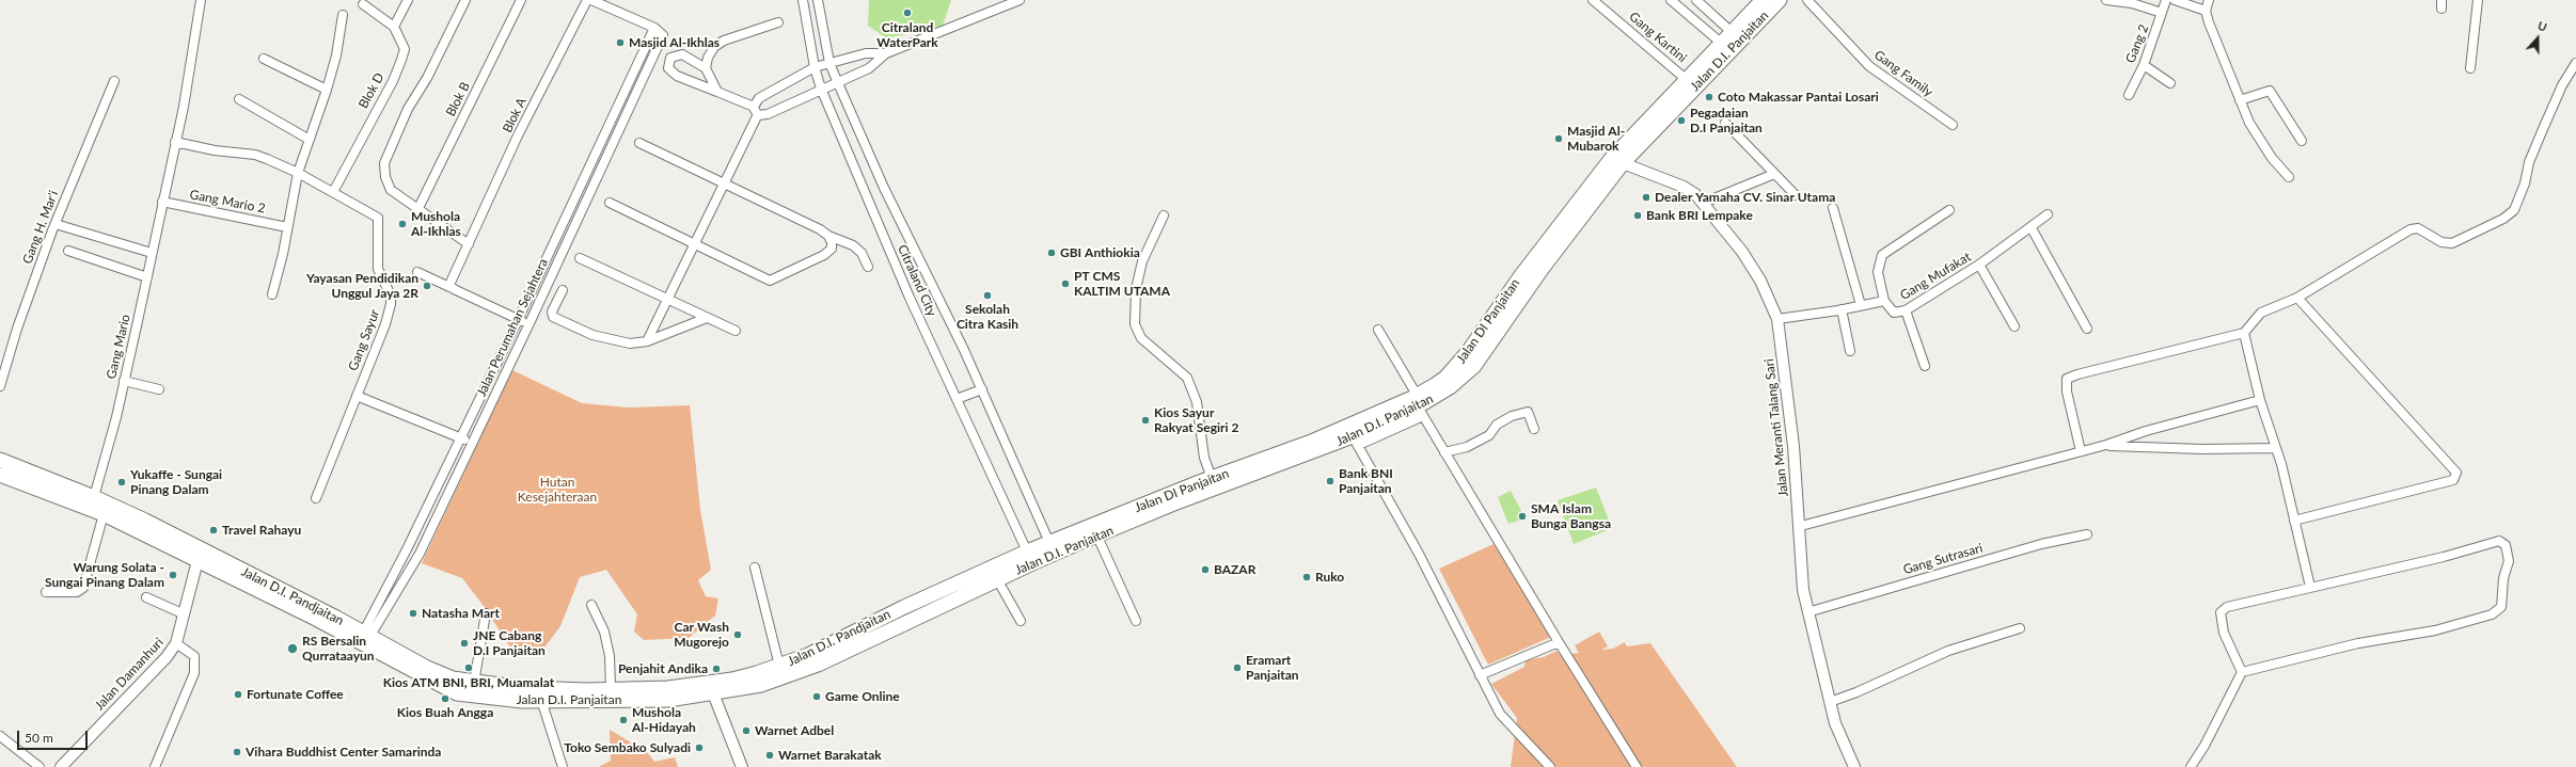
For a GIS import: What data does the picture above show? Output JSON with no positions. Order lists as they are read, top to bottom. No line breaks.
{"streets":{"highway":["Jalan D.I. Panjaitan","Jalan DI Panjaitan","Jalan D.I. Pandjaitan"],"street":["Gang Kartini","Gang 2","Gang Family","Blok D","Blok B","Blok A","Gang Mario 2","Gang H. Mar'i","Gang Mufakat","Citraland City","Jalan Perumahan Sejahtera","Gang Sayur","Gang Mario","Jalan Meranti Talang Sari","Gang Sutrasari","Jalan Damanhuri"]},"crossings":[["Gang Kartini","Jalan DI Panjaitan"],["Jalan D.I. Panjaitan","Citraland City"],["Jalan D.I. Panjaitan","Jalan DI Panjaitan"],["Jalan D.I. Panjaitan","Jalan Perumahan Sejahtera"],["Jalan D.I. Panjaitan","Jalan Meranti Talang Sari"],["Jalan D.I. Panjaitan","Jalan D.I. Pandjaitan"],["Blok D","Gang Sayur"],["Gang Mario 2","Gang Mario"],["Gang Mufakat","Jalan Meranti Talang Sari"],["Citraland City","Jalan DI Panjaitan"],["Citraland City","Jalan D.I. Pandjaitan"],["Jalan DI Panjaitan","Jalan Meranti Talang Sari"],["Jalan DI Panjaitan","Jalan D.I. Pandjaitan"],["Jalan Perumahan Sejahtera","Jalan D.I. Pandjaitan"],["Gang Sayur","Gang Mario"],["Gang Mario","Jalan D.I. Pandjaitan"],["Jalan Meranti Talang Sari","Gang Sutrasari"],["Jalan D.I. Pandjaitan","Jalan Damanhuri"]],"parks":["Hutan Kesejahteraan"],"places":["Citraland WaterPark","Masjid Al-Ikhlas","Coto Makassar Pantai Losari","Pegadaian D.I Panjaitan","Masjid Al- Mubarok","Dealer Yamaha CV. Sinar Utama","Bank BRI Lempake","Mushola Al-Ikhlas","GBI Anthiokia","PT CMS KALTIM UTAMA","Yayasan Pendidikan Unggul Jaya 2R","Sekolah Citra Kasih","Kios Sayur Rakyat Segiri 2","Bank BNI Panjaitan","Yukaffe - Sungai Pinang Dalam","SMA Islam Bunga Bangsa","Travel Rahayu","BAZAR","Warung Solata - Sungai Pinang Dalam","Ruko","Natasha Mart","Car Wash Mugorejo","JNE Cabang D.I Panjaitan","RS Bersalin Qurrataayun","Kios ATM BNI, BRI, Muamalat","Eramart Panjaitan","Penjahit Andika","Fortunate Coffee","Game Online","Kios Buah Angga","Mushola Al-Hidayah","Warnet Adbel","Toko Sembako Sulyadi","Vihara Buddhist Center Samarinda","Warnet Barakatak"],"scale_bar":"50 m","north":"top"}
